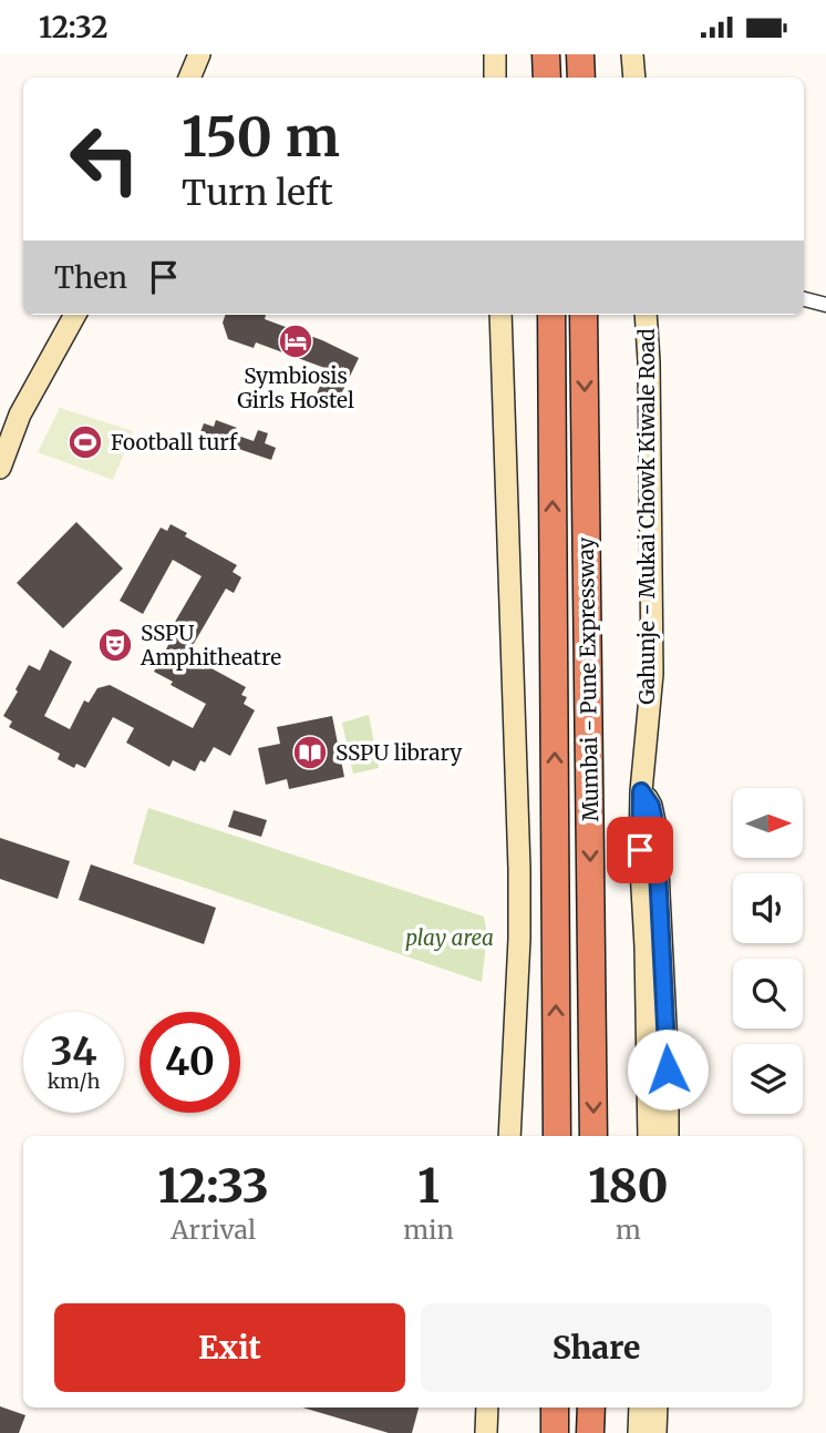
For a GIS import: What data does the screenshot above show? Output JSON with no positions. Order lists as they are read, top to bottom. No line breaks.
{"streets":{"highway":["Mumbai - Pune Expressway"],"street":["Gahunje - Mukai Chowk Kiwale Road"]},"parks":["play area"],"places":{"hotel":["Symbiosis Girls Hostel"],"sports":["Football turf"],"theatre":["SSPU Amphitheatre"],"library":["SSPU library"]},"north":"right","page":{"status":"12:32","turn":["150 m","Turn left"],"then":"Then","speed":"34 km/h","limit":"40","eta":["12:33","Arrival","1","min","180","m"],"buttons":["Exit","Share"]}}
